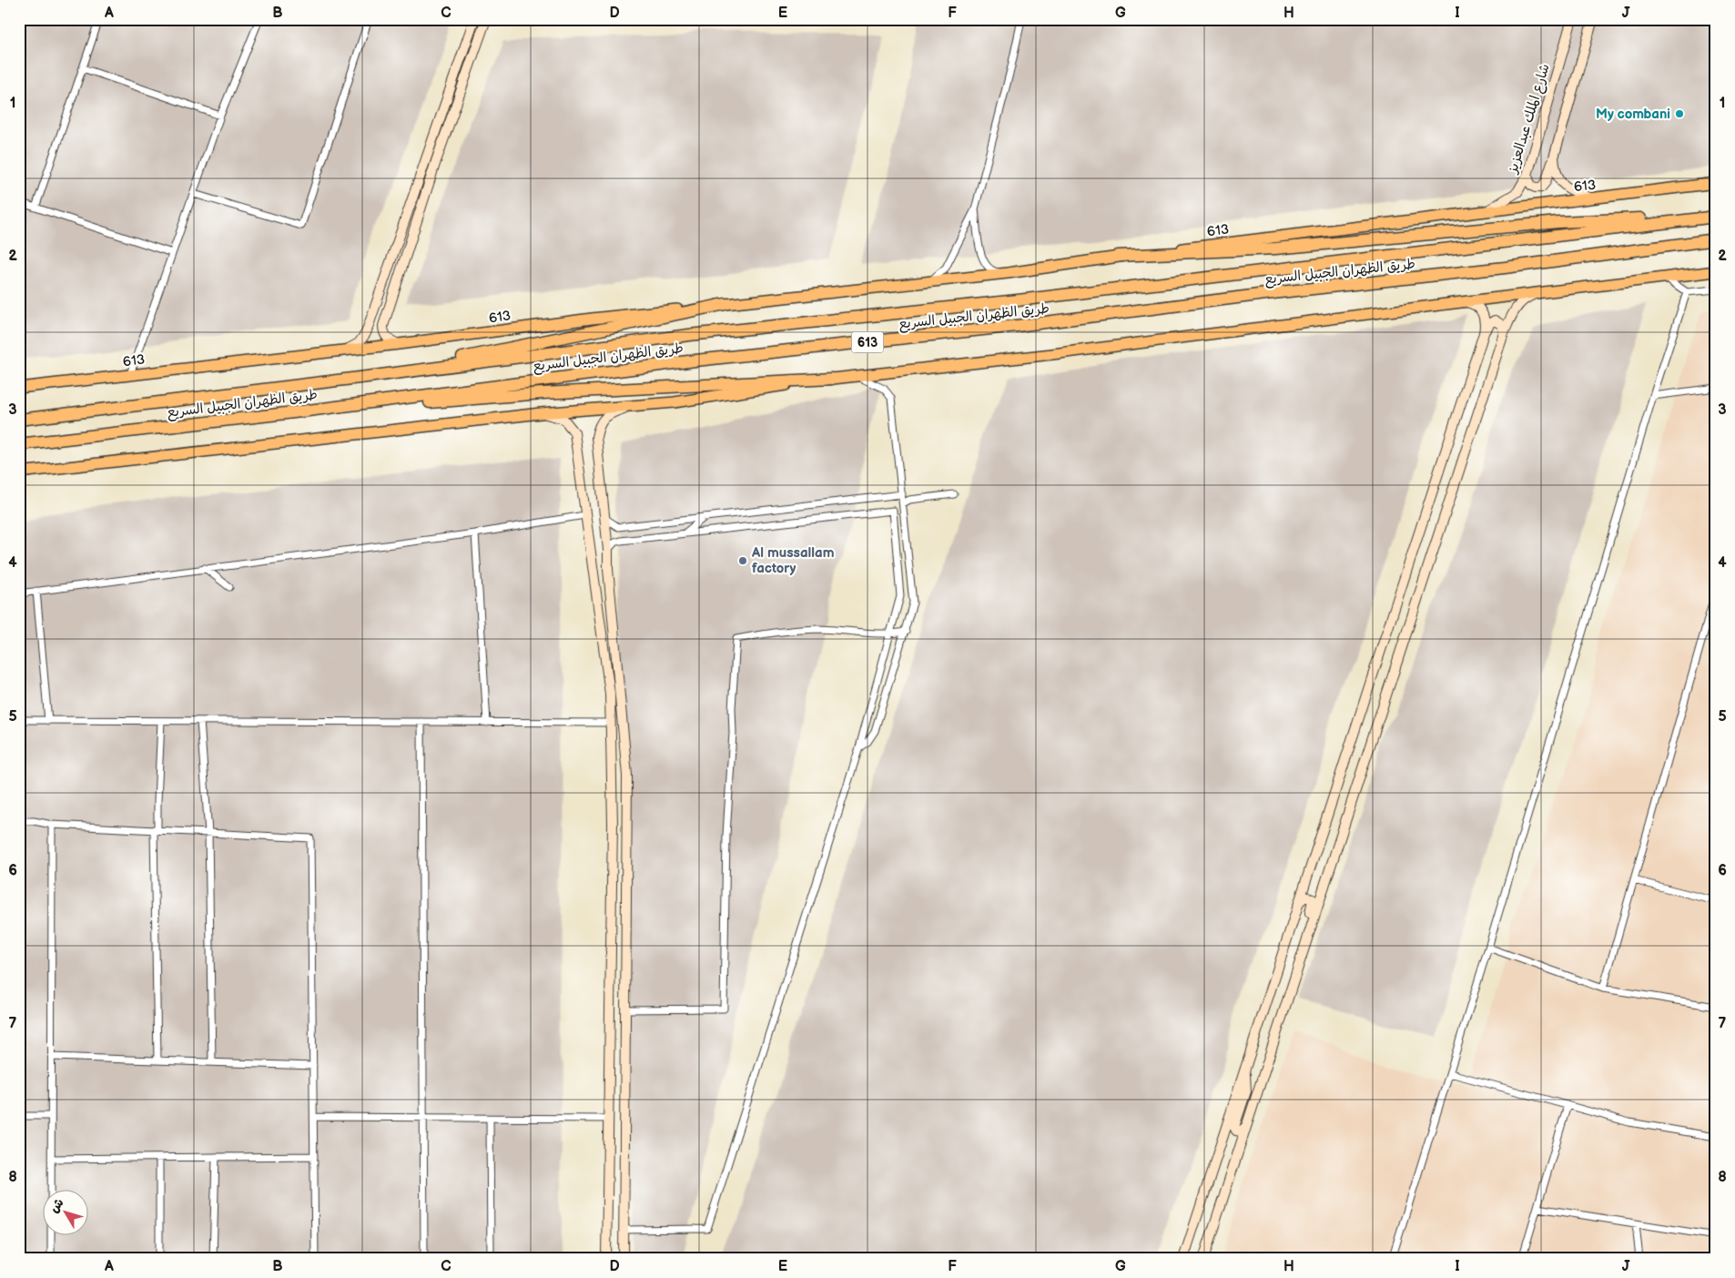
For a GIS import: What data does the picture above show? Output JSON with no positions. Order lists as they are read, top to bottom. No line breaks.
{"streets":{"highway":["613","طريق الظهران الجبيل السريع"],"street":["شارع الملك عبدالعزيز"]},"crossings":[["شارع الملك عبدالعزيز","613"]],"places":["My combani","Al mussallam factory"],"north":"top left","grid":{"columns":["A","B","C","D","E","F","G","H","I","J"],"rows":["1","2","3","4","5","6","7","8"]}}
